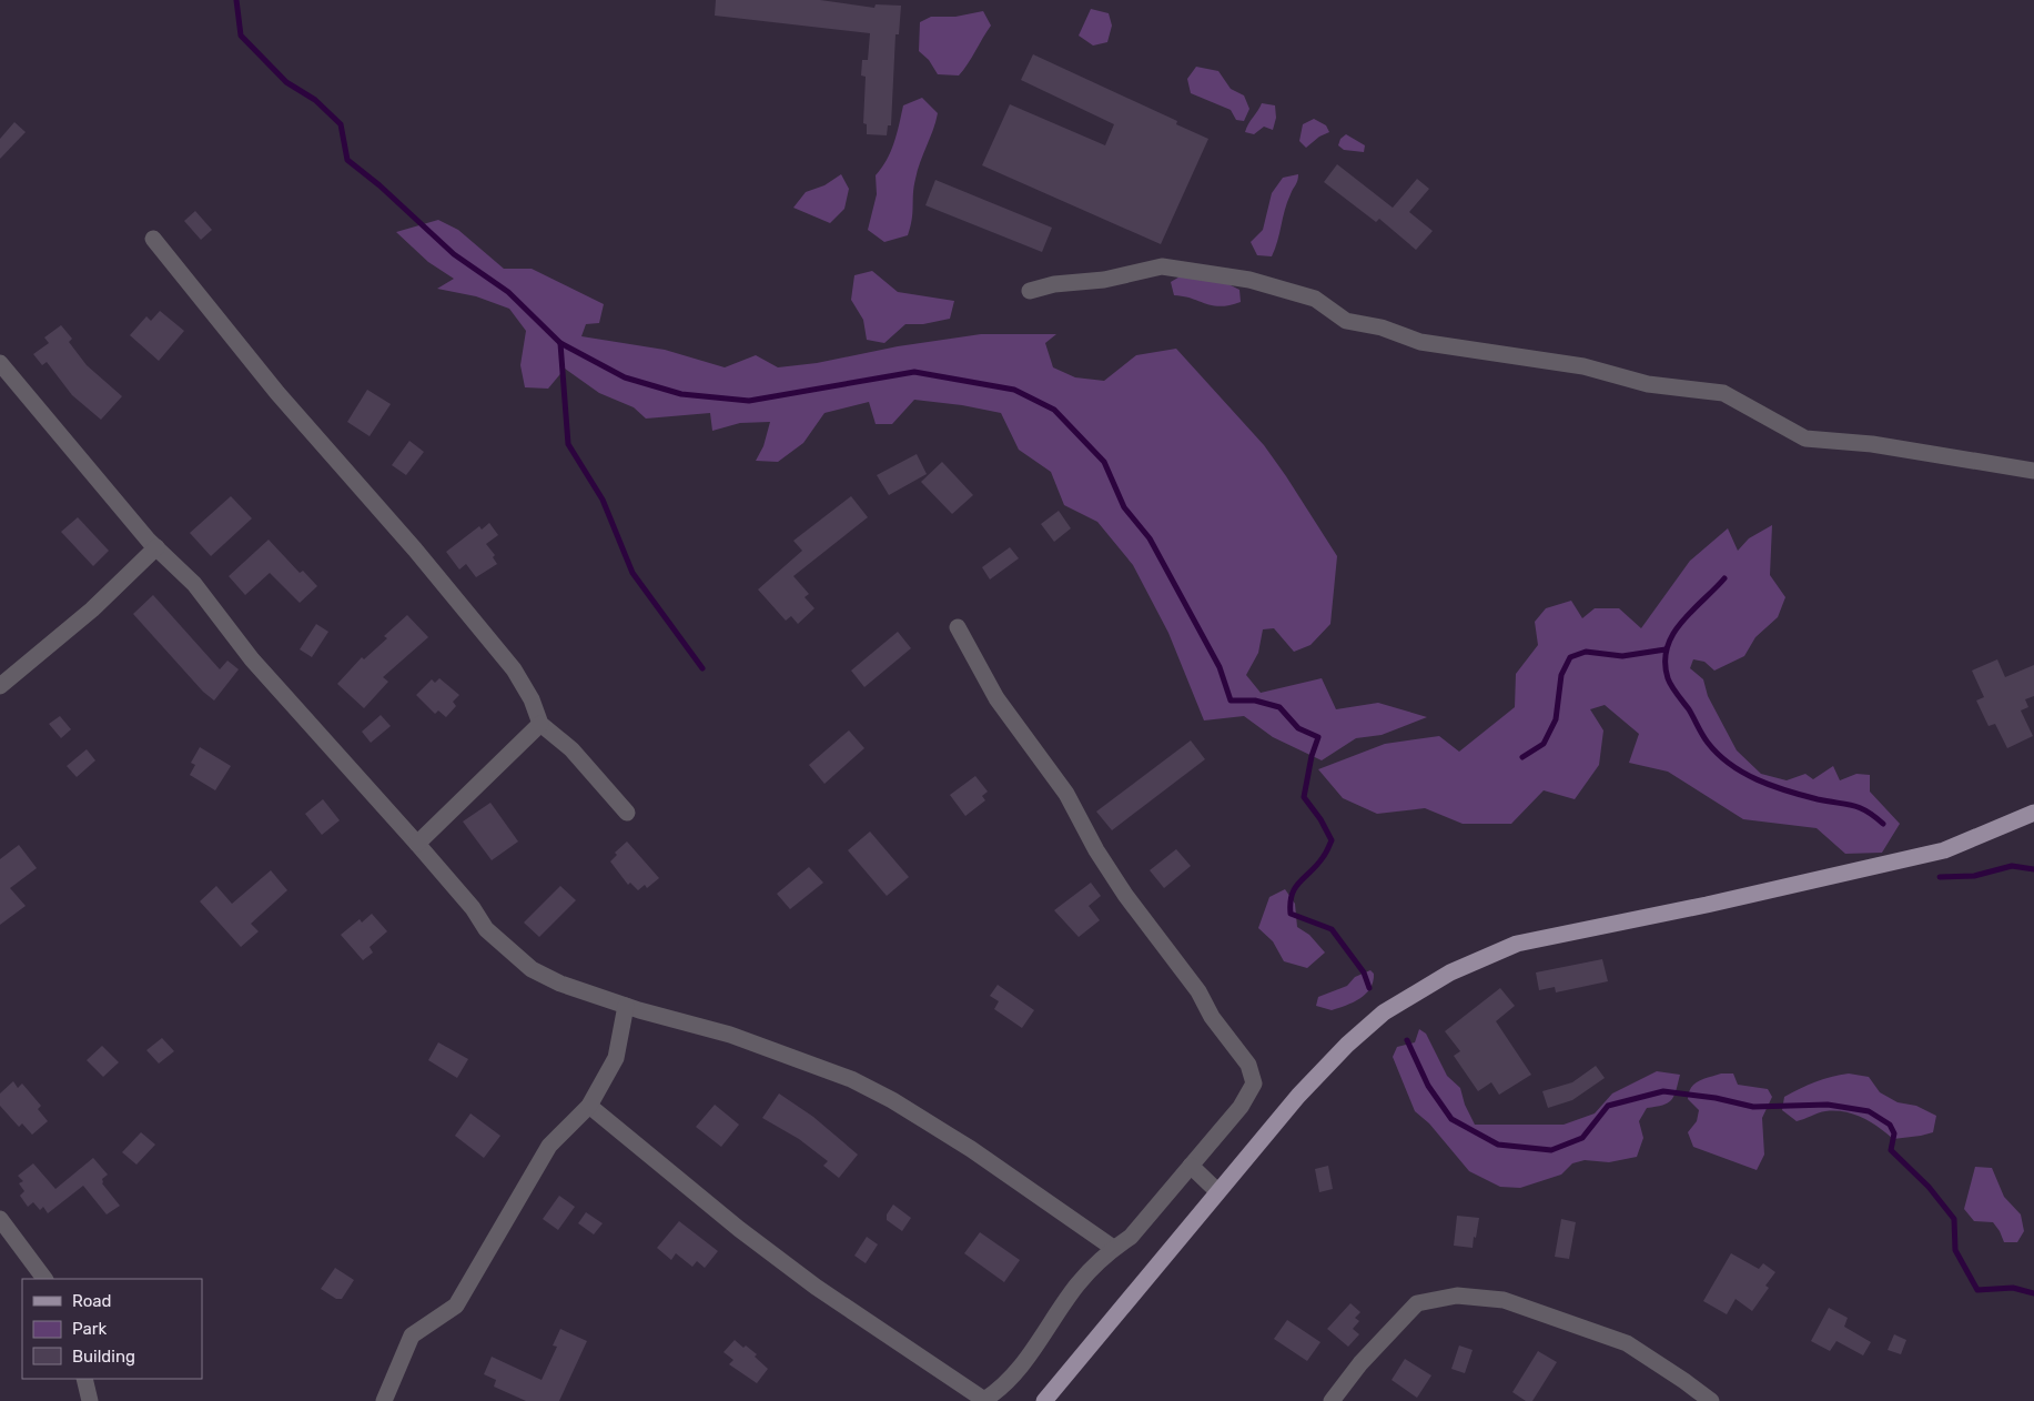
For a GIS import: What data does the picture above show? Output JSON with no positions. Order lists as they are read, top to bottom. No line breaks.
{"legend":["Road","Park","Building"]}
